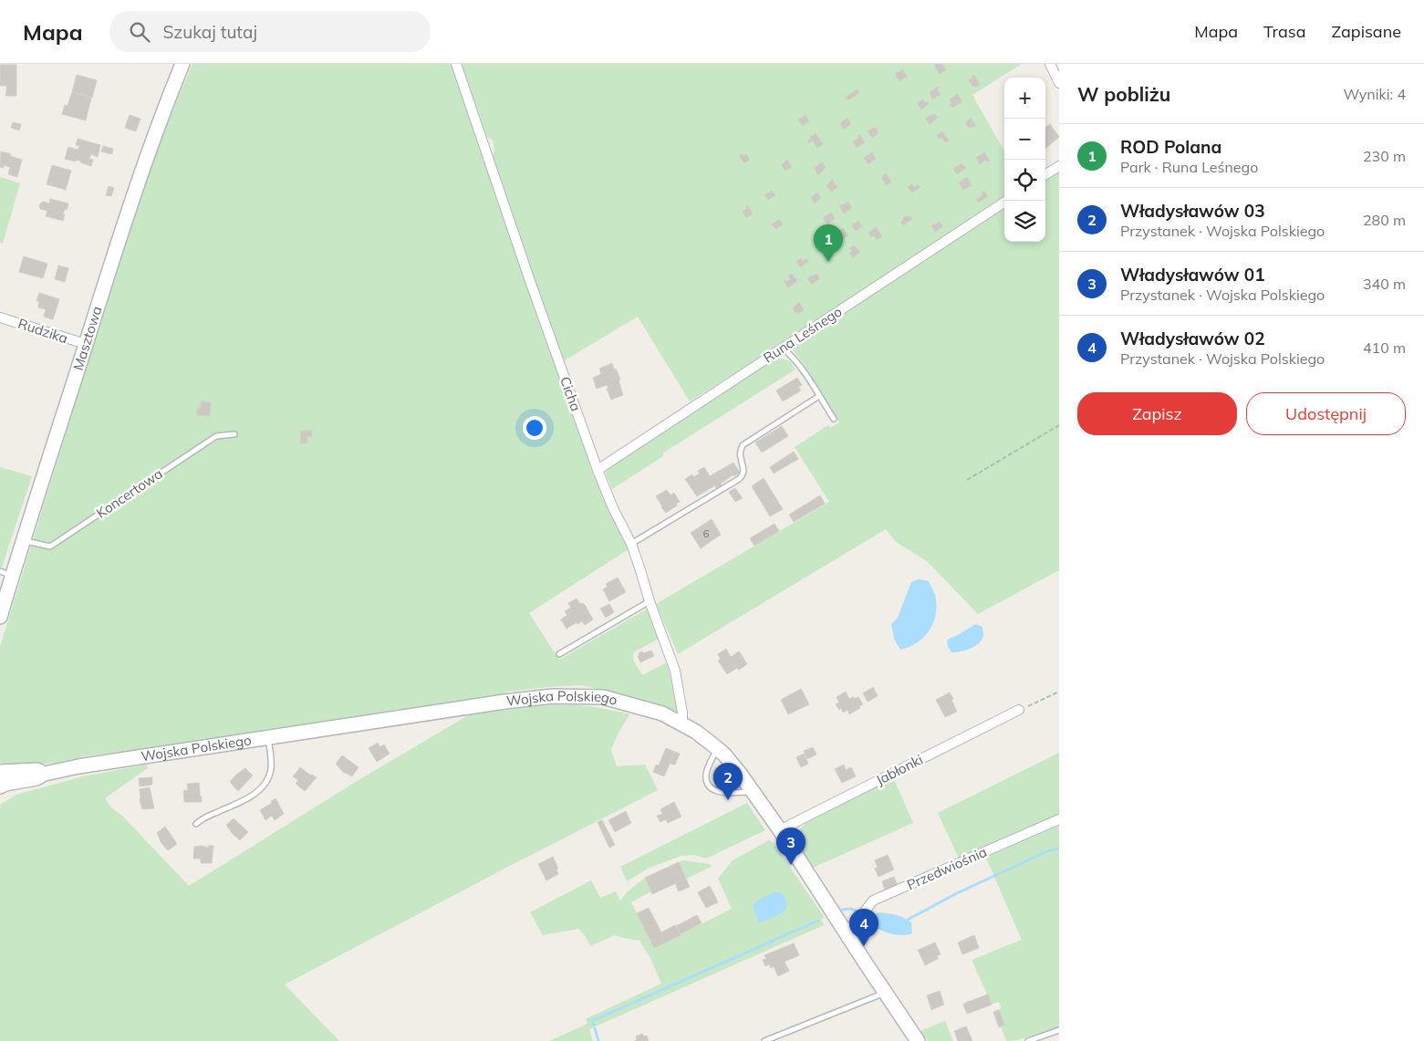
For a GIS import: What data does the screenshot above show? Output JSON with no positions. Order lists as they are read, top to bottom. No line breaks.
{"streets":{"street":["Rudzika","Runa Leśnego","Masztowa","Cicha","Wojska Polskiego","Jabłonki","Przedwiośnia"],"lane":["Koncertowa"]},"crossings":[["Rudzika","Masztowa"],["Runa Leśnego","Cicha"],["Masztowa","Koncertowa"],["Cicha","Wojska Polskiego"],["Wojska Polskiego","Jabłonki"],["Wojska Polskiego","Przedwiośnia"]],"house_numbers":["6"],"page":{"header":"Mapa","search":"Szukaj tutaj","nav":["Mapa","Trasa","Zapisane"],"heading":["W pobliżu","Wyniki: 4"],"map_buttons":["+","−"],"list":[{"mark":"1","name":"ROD Polana","note":"Park · Runa Leśnego","value":"230 m"},{"mark":"2","name":"Władysławów 03","note":"Przystanek · Wojska Polskiego","value":"280 m"},{"mark":"3","name":"Władysławów 01","note":"Przystanek · Wojska Polskiego","value":"340 m"},{"mark":"4","name":"Władysławów 02","note":"Przystanek · Wojska Polskiego","value":"410 m"}],"pins":["1","2","3","4"],"buttons":["Zapisz","Udostępnij"]}}
